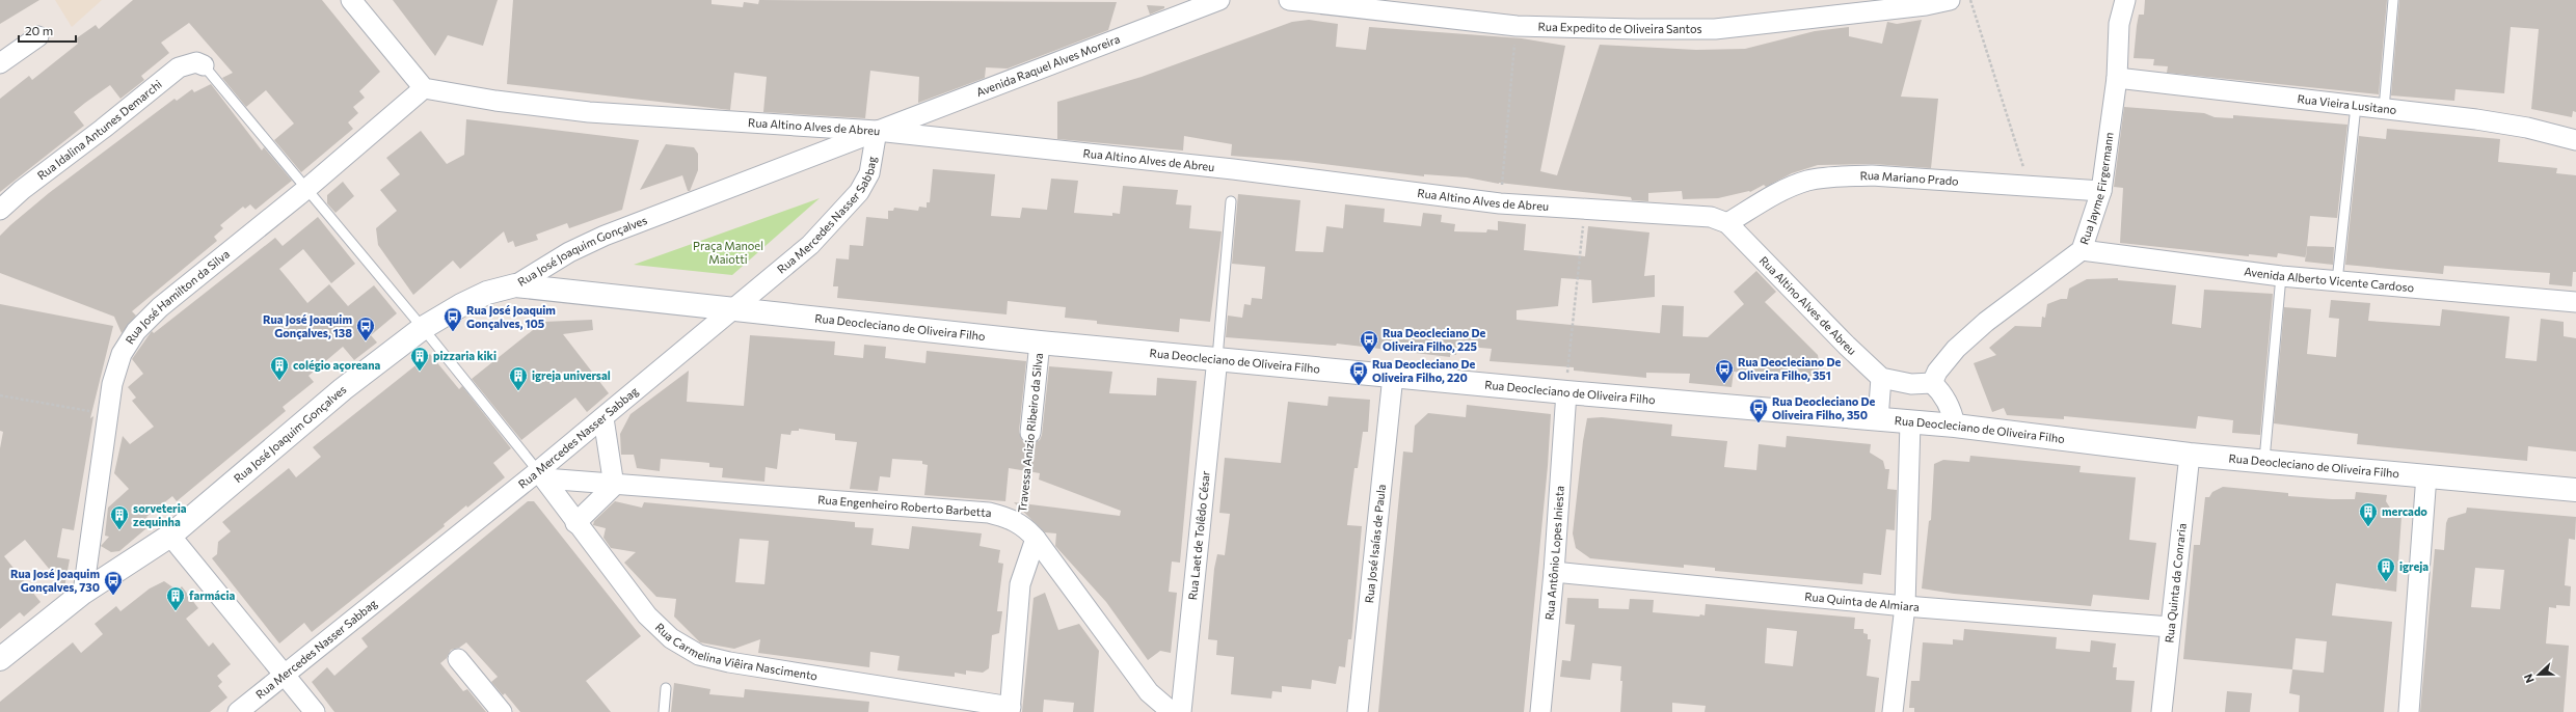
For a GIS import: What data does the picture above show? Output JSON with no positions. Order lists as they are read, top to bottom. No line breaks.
{"streets":{"street":["Rua Expedito de Oliveira Santos","Avenida Raquel Alves Moreira","Rua Vieira Lusitano","Rua Altino Alves de Abreu","Rua Idalina Antunes Demarchi","Rua Mariano Prado","Rua Jayme Firgermann","Rua Mercedes Nasser Sabbag","Rua José Joaquim Gonçalves","Avenida Alberto Vicente Cardoso","Rua José Hamilton da Silva","Rua Deocleciano de Oliveira Filho","Travessa Anizio Ribeiro da Silva","Rua Engenheiro Roberto Barbetta","Rua Laet de Tolêdo César","Rua José Isaías de Paula","Rua Antônio Lopes Iniesta","Rua Quinta da Conraria","Rua Quinta de Almiara","Rua Carmelina Viêira Nascimento"]},"crossings":[["Avenida Raquel Alves Moreira","Rua Altino Alves de Abreu"],["Avenida Raquel Alves Moreira","Rua Mercedes Nasser Sabbag"],["Avenida Raquel Alves Moreira","Rua José Joaquim Gonçalves"],["Rua Vieira Lusitano","Rua Jayme Firgermann"],["Rua Altino Alves de Abreu","Rua Mariano Prado"],["Rua Altino Alves de Abreu","Rua Mercedes Nasser Sabbag"],["Rua Altino Alves de Abreu","Rua José Joaquim Gonçalves"],["Rua Altino Alves de Abreu","Rua José Hamilton da Silva"],["Rua Mariano Prado","Rua Jayme Firgermann"],["Rua Jayme Firgermann","Avenida Alberto Vicente Cardoso"],["Rua Mercedes Nasser Sabbag","Rua José Joaquim Gonçalves"],["Rua Mercedes Nasser Sabbag","Rua Deocleciano de Oliveira Filho"],["Rua Mercedes Nasser Sabbag","Rua Engenheiro Roberto Barbetta"],["Rua Mercedes Nasser Sabbag","Rua Carmelina Viêira Nascimento"],["Rua José Joaquim Gonçalves","Rua José Hamilton da Silva"],["Rua José Joaquim Gonçalves","Rua Deocleciano de Oliveira Filho"],["Rua Deocleciano de Oliveira Filho","Travessa Anizio Ribeiro da Silva"],["Rua Deocleciano de Oliveira Filho","Rua Laet de Tolêdo César"],["Rua Deocleciano de Oliveira Filho","Rua José Isaías de Paula"],["Rua Deocleciano de Oliveira Filho","Rua Antônio Lopes Iniesta"],["Rua Deocleciano de Oliveira Filho","Rua Quinta da Conraria"],["Travessa Anizio Ribeiro da Silva","Rua Engenheiro Roberto Barbetta"],["Rua Engenheiro Roberto Barbetta","Rua Carmelina Viêira Nascimento"],["Rua Antônio Lopes Iniesta","Rua Quinta de Almiara"],["Rua Quinta da Conraria","Rua Quinta de Almiara"]],"parks":["Praça Manoel Maiotti"],"places":{"bus stop":["Rua José Joaquim Gonçalves, 105","Rua José Joaquim Gonçalves, 138","Rua Deocleciano De Oliveira Filho, 225","Rua Deocleciano De Oliveira Filho, 351","Rua Deocleciano De Oliveira Filho, 220","Rua Deocleciano De Oliveira Filho, 350","Rua José Joaquim Gonçalves, 730"],"building":["pizzaria kiki","colégio açoreana","igreja universal","mercado","sorveteria zequinha","igreja","farmácia"]},"scale_bar":"20 m","north":"left"}
